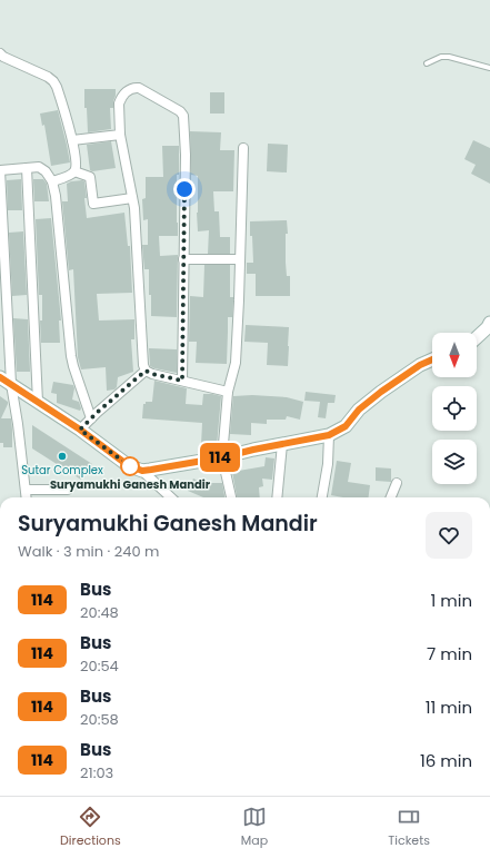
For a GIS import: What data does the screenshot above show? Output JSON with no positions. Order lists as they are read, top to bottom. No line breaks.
{"places":["Sutar Complex","Suryamukhi Ganesh Mandir"],"lines":["bus line 114"],"north":"bottom","page":{"on_map":"114","heading":["Suryamukhi Ganesh Mandir","Walk · 3 min · 240 m"],"list":[{"mark":"114","name":"Bus","note":"20:48","value":"1 min"},{"mark":"114","name":"Bus","note":"20:54","value":"7 min"},{"mark":"114","name":"Bus","note":"20:58","value":"11 min"},{"mark":"114","name":"Bus","note":"21:03","value":"16 min"}],"tabs":["Directions","Map","Tickets"]}}
